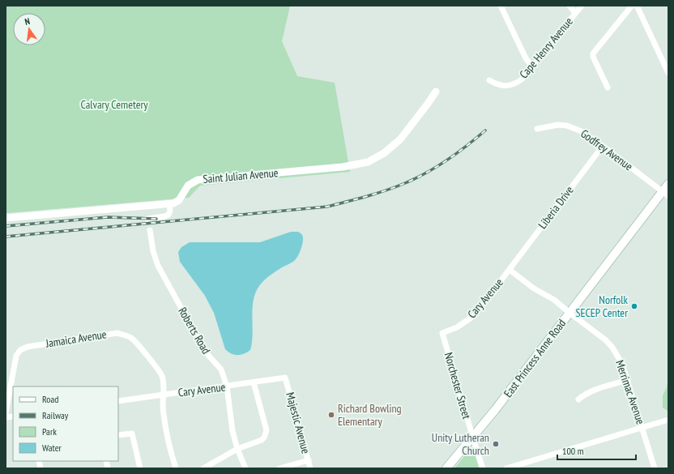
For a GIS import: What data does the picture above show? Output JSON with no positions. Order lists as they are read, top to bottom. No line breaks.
{"streets":{"main road":["East Princess Anne Road"],"street":["Cape Henry Avenue","Godfrey Avenue","Saint Julian Avenue","Liberia Drive","Cary Avenue","Roberts Road","Jamaica Avenue","Norchester Street","Merrimac Avenue","Majestic Avenue"]},"crossings":[["Godfrey Avenue","Liberia Drive"],["Godfrey Avenue","East Princess Anne Road"],["Liberia Drive","Cary Avenue"],["Liberia Drive","Merrimac Avenue"],["Cary Avenue","Roberts Road"],["Cary Avenue","Jamaica Avenue"],["Cary Avenue","Norchester Street"],["Cary Avenue","Merrimac Avenue"],["Cary Avenue","Majestic Avenue"],["East Princess Anne Road","Norchester Street"],["East Princess Anne Road","Merrimac Avenue"]],"parks":["Calvary Cemetery"],"places":["Norfolk SECEP Center","Richard Bowling Elementary","Unity Lutheran Church"],"legend":["Road","Railway","Park","Water"],"scale_bar":"100 m","north":"top"}
